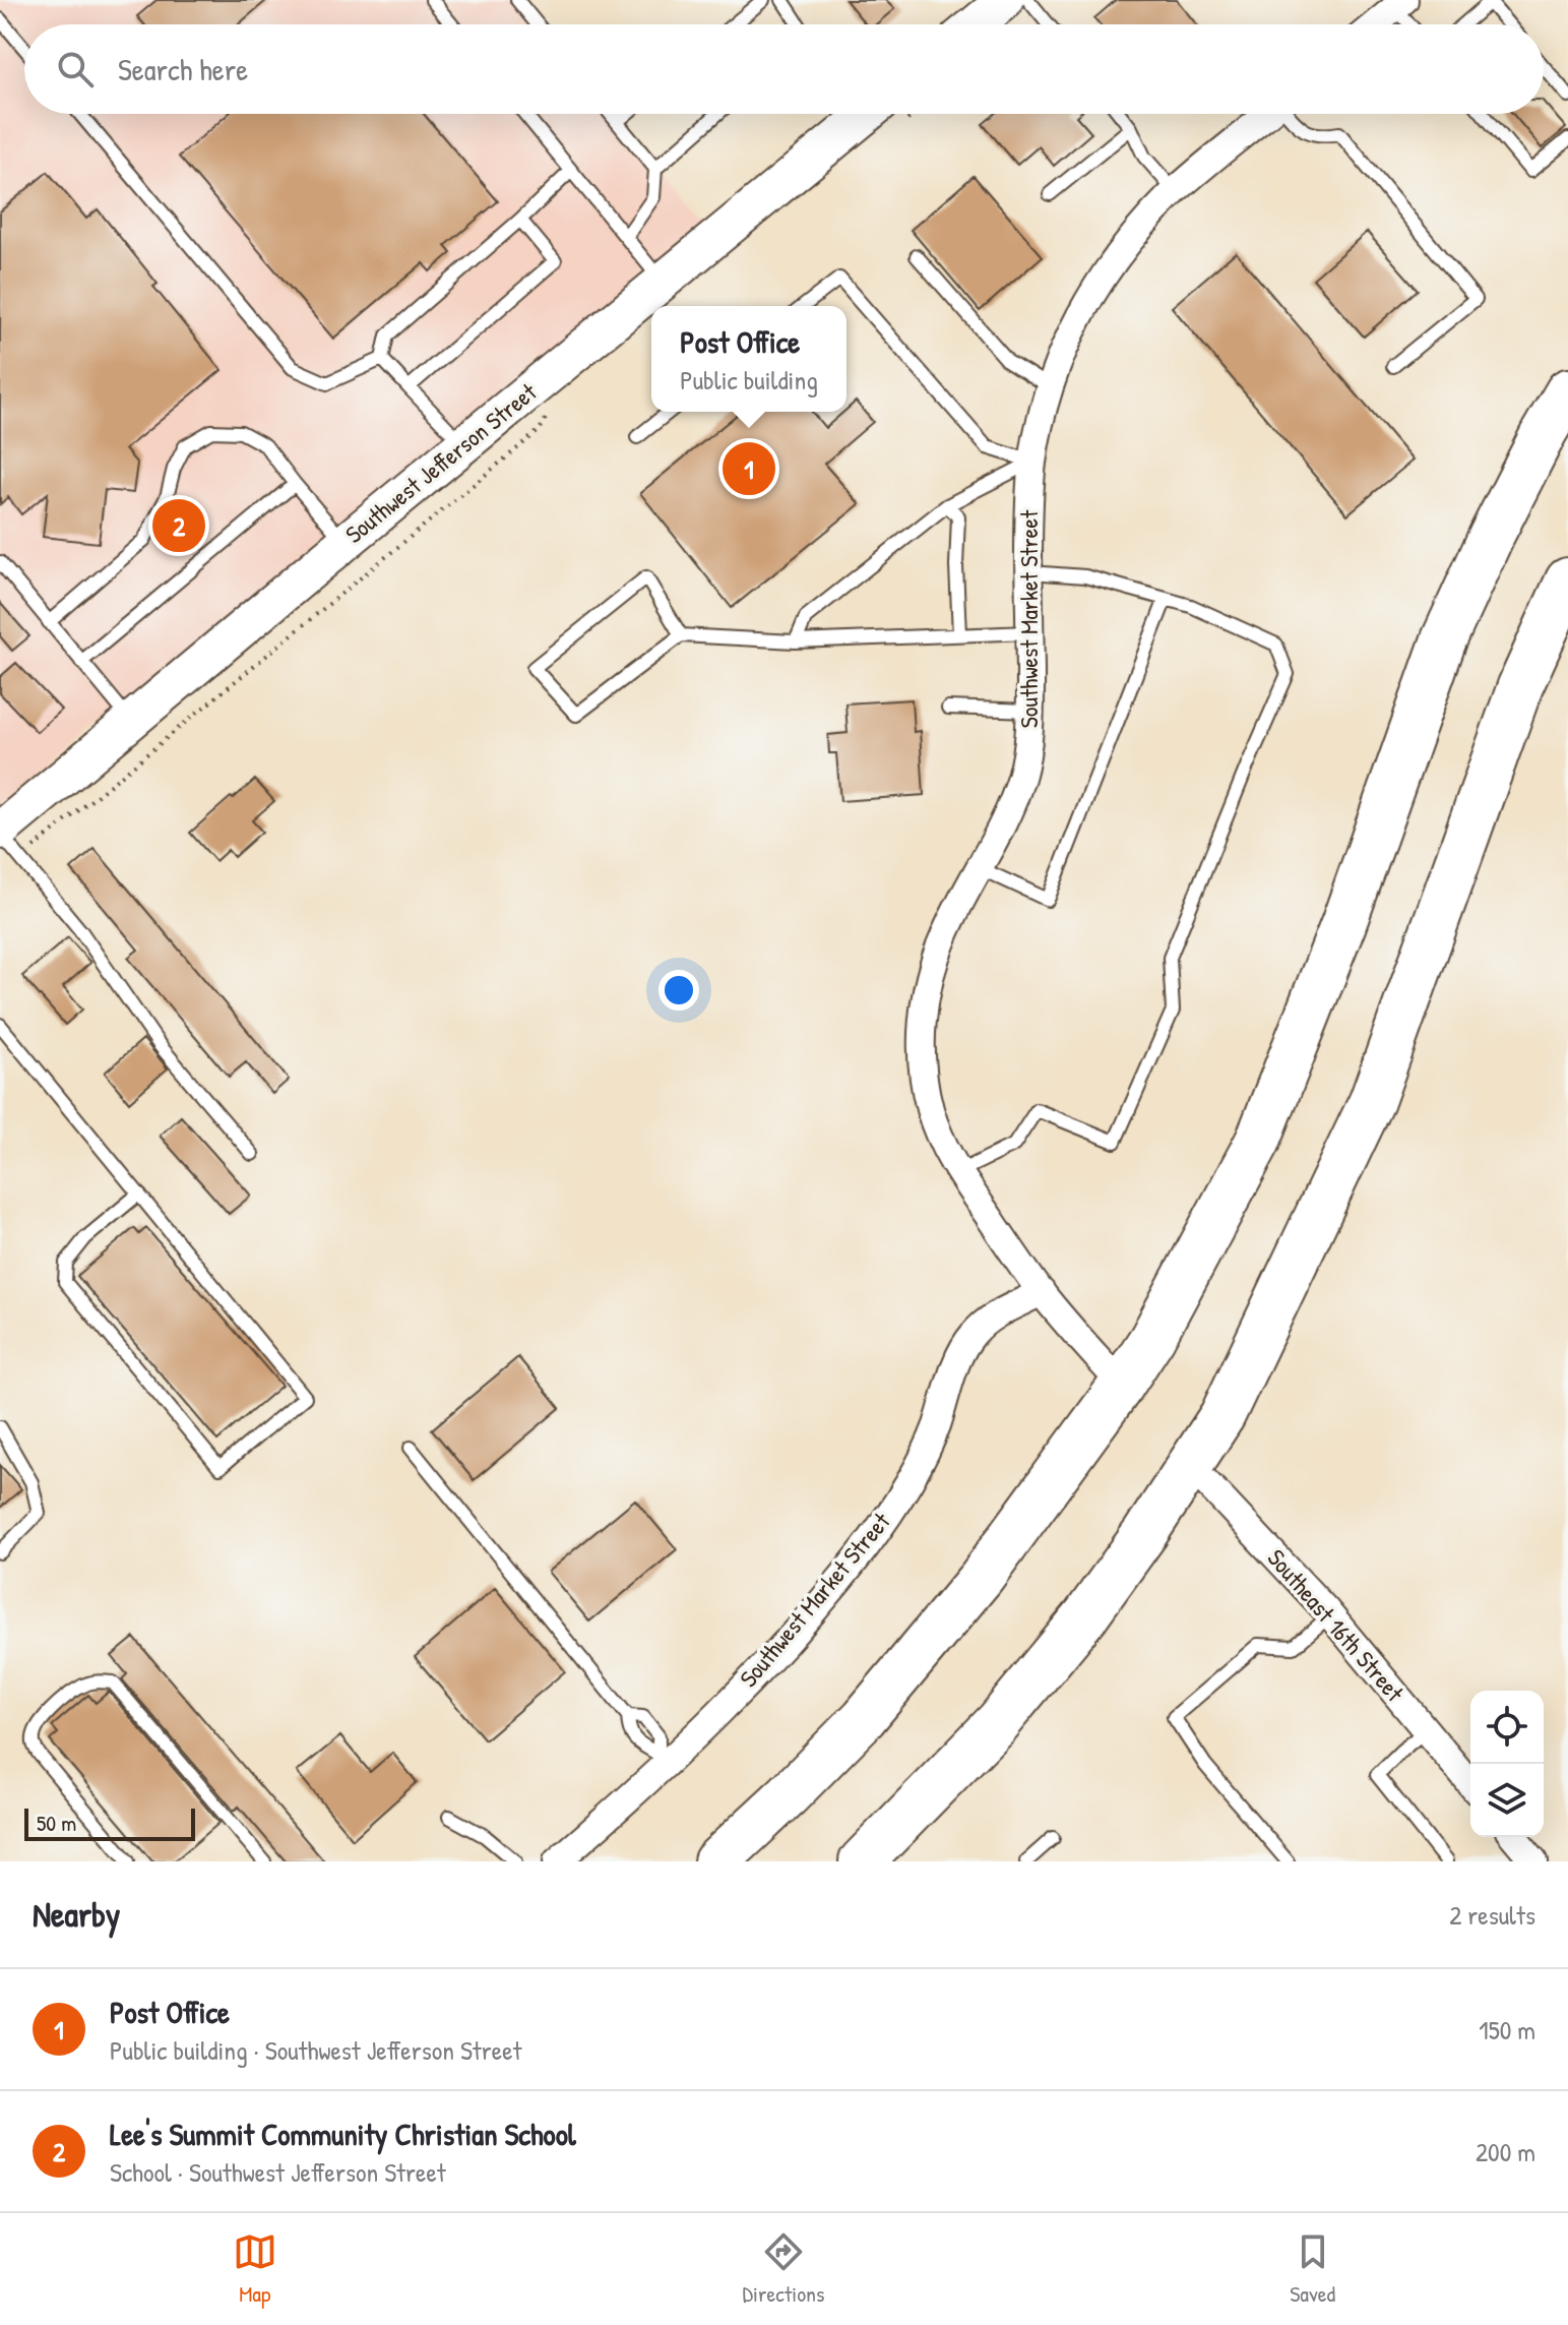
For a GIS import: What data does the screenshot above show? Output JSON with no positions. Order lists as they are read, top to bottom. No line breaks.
{"streets":{"street":["Southwest Jefferson Street","Southwest Market Street","Southeast 16th Street"]},"scale_bar":"50 m","page":{"search":"Search here","popup":["Post Office","Public building"],"pins":["1","2"],"scale":"50 m","heading":["Nearby","2 results"],"list":[{"mark":"1","name":"Post Office","note":"Public building · Southwest Jefferson Street","value":"150 m"},{"mark":"2","name":"Lee's Summit Community Christian School","note":"School · Southwest Jefferson Street","value":"200 m"}],"nav":["Map","Directions","Saved"]}}
